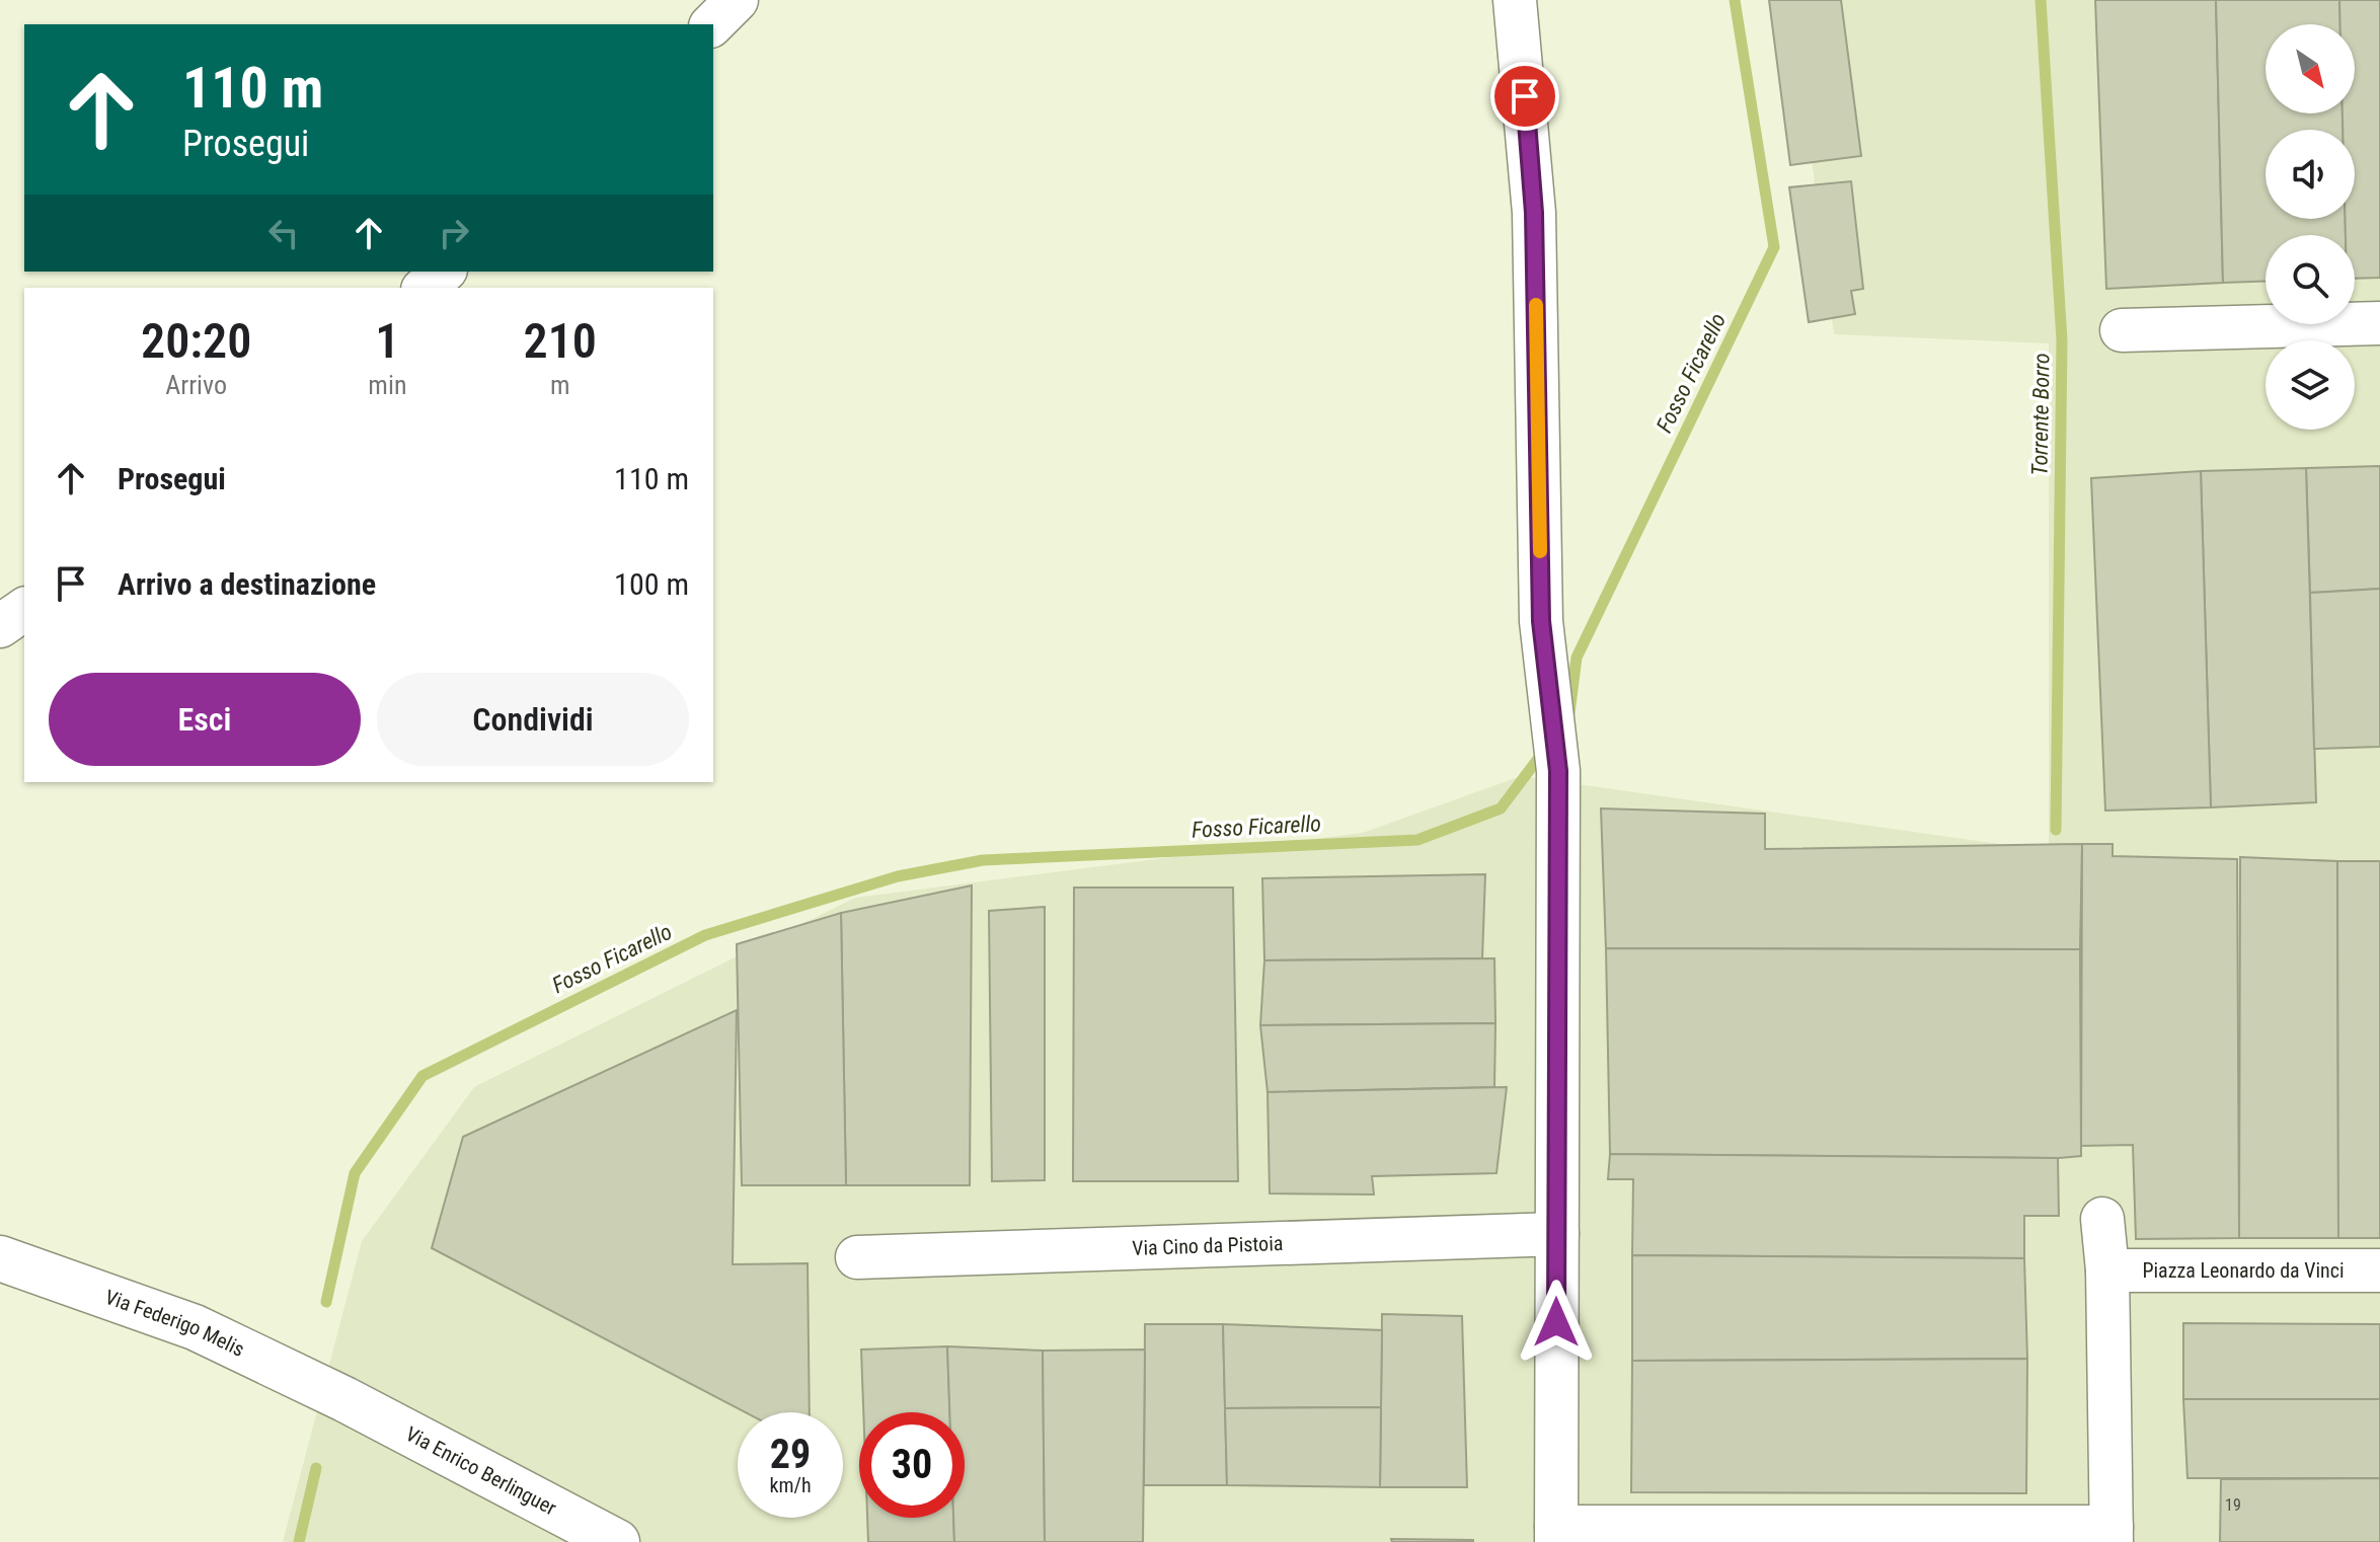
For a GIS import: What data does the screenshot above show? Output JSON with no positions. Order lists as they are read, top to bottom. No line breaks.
{"streets":{"main road":["Via Federigo Melis","Via Enrico Berlinguer"],"street":["Via Cino da Pistoia","Piazza Leonardo da Vinci"]},"crossings":[["Via Federigo Melis","Via Enrico Berlinguer"]],"water":["Fosso Ficarello","Torrente Borro"],"house_numbers":["19"],"north":"bottom right","page":{"turn":["110 m","Prosegui"],"eta":["20:20","Arrivo","1","min","210","m"],"list":[{"name":"Prosegui","value":"110 m"},{"name":"Arrivo a destinazione","value":"100 m"}],"buttons":["Esci","Condividi"],"speed":"29 km/h","limit":"30"}}
